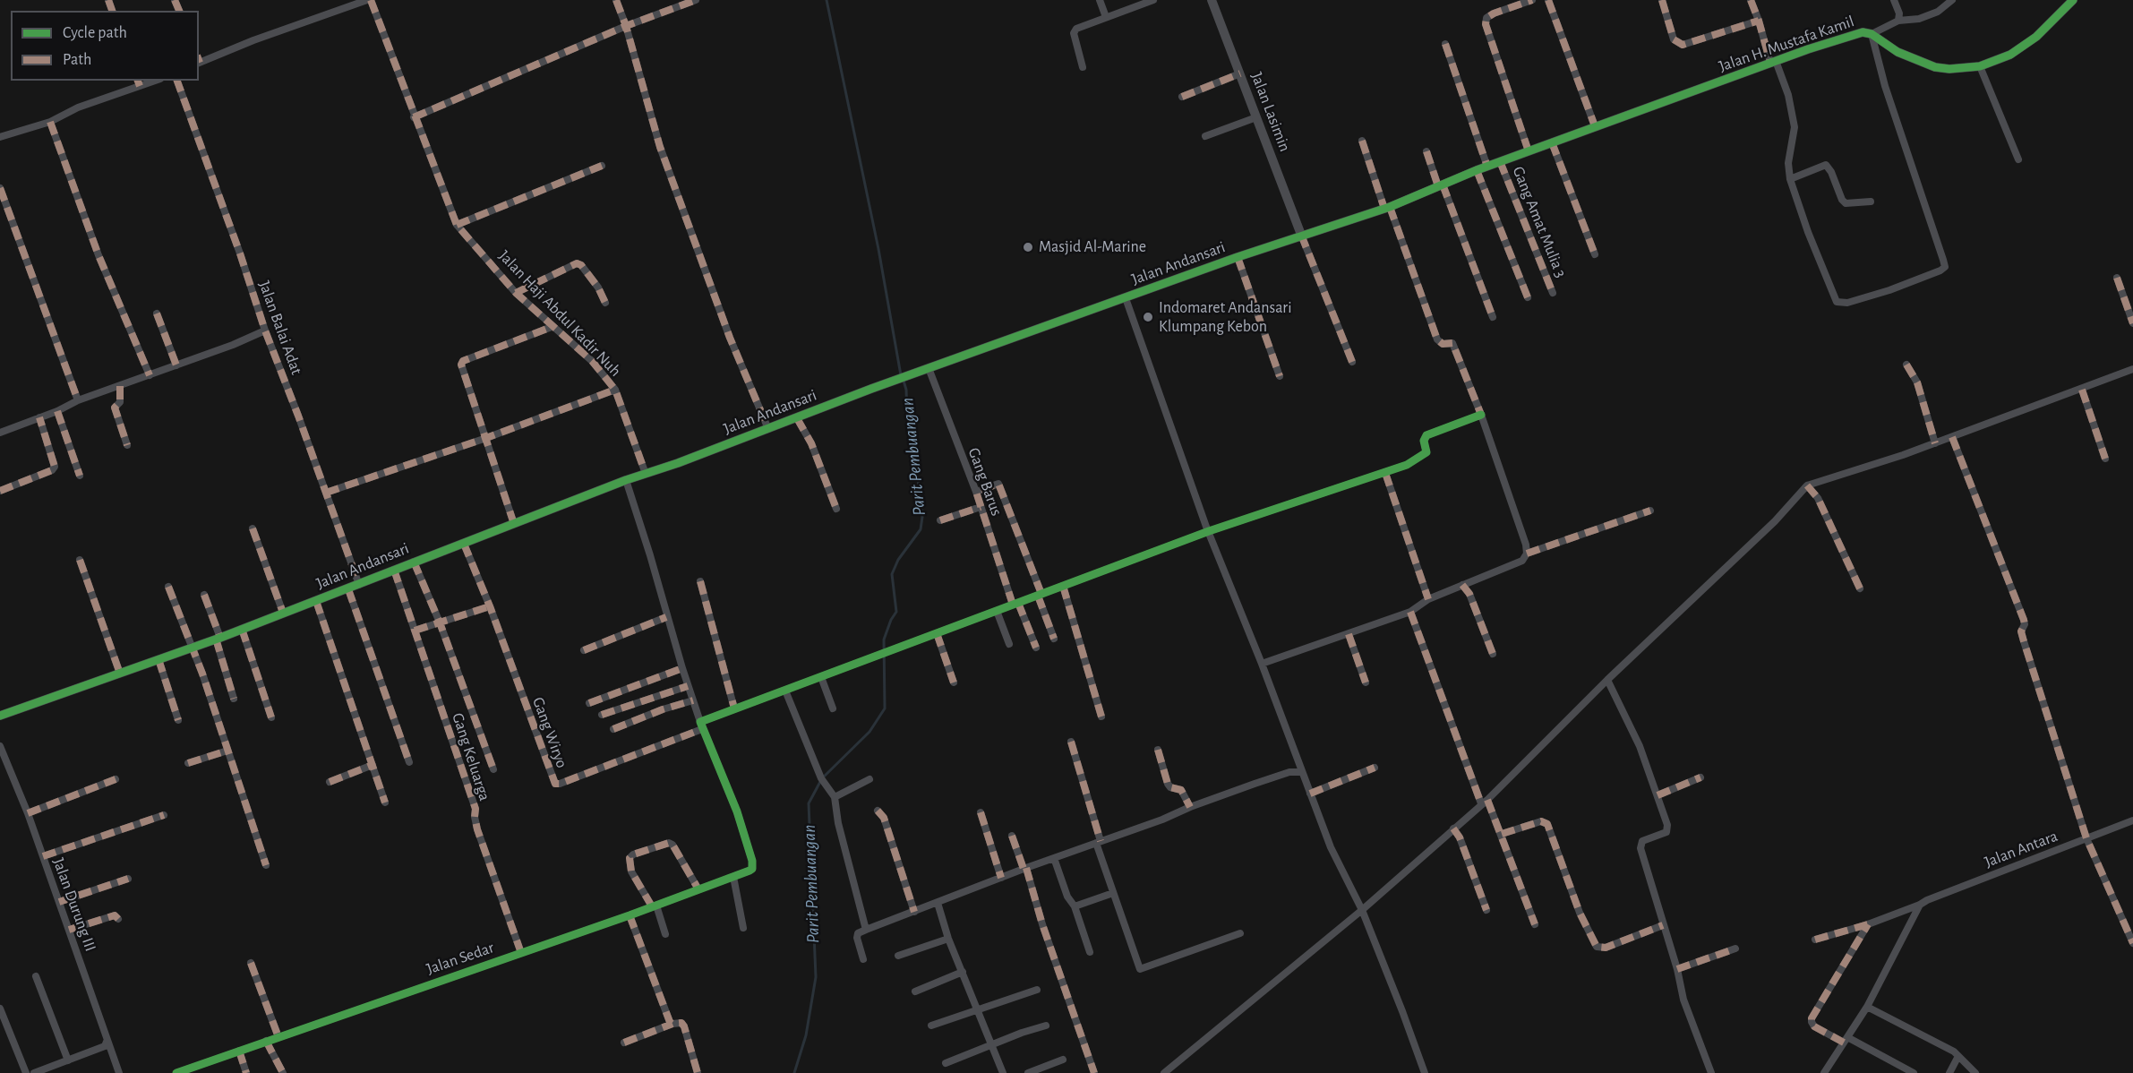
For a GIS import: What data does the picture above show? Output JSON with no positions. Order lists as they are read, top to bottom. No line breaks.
{"streets":{"street":["Jalan H. Mustafa Kamil","Jalan Lasimin","Gang Amat Mulia 3","Jalan Andansari","Jalan Haji Abdul Kadir Nuh","Jalan Balai Adat","Gang Barus","Gang Wiryo","Gang Keluarga","Jalan Antara","Jalan Durung III","Jalan Sedar"]},"crossings":[["Jalan H. Mustafa Kamil","Jalan Andansari"],["Jalan Lasimin","Jalan Andansari"],["Gang Amat Mulia 3","Jalan Andansari"],["Jalan Andansari","Jalan Haji Abdul Kadir Nuh"],["Jalan Andansari","Jalan Balai Adat"],["Jalan Andansari","Gang Barus"],["Jalan Andansari","Gang Wiryo"],["Jalan Andansari","Gang Keluarga"],["Gang Wiryo","Jalan Sedar"],["Gang Keluarga","Jalan Sedar"]],"water":["Parit Pembuangan"],"places":["Masjid Al-Marine","Indomaret Andansari Klumpang Kebon"],"legend":["Cycle path","Path"]}
